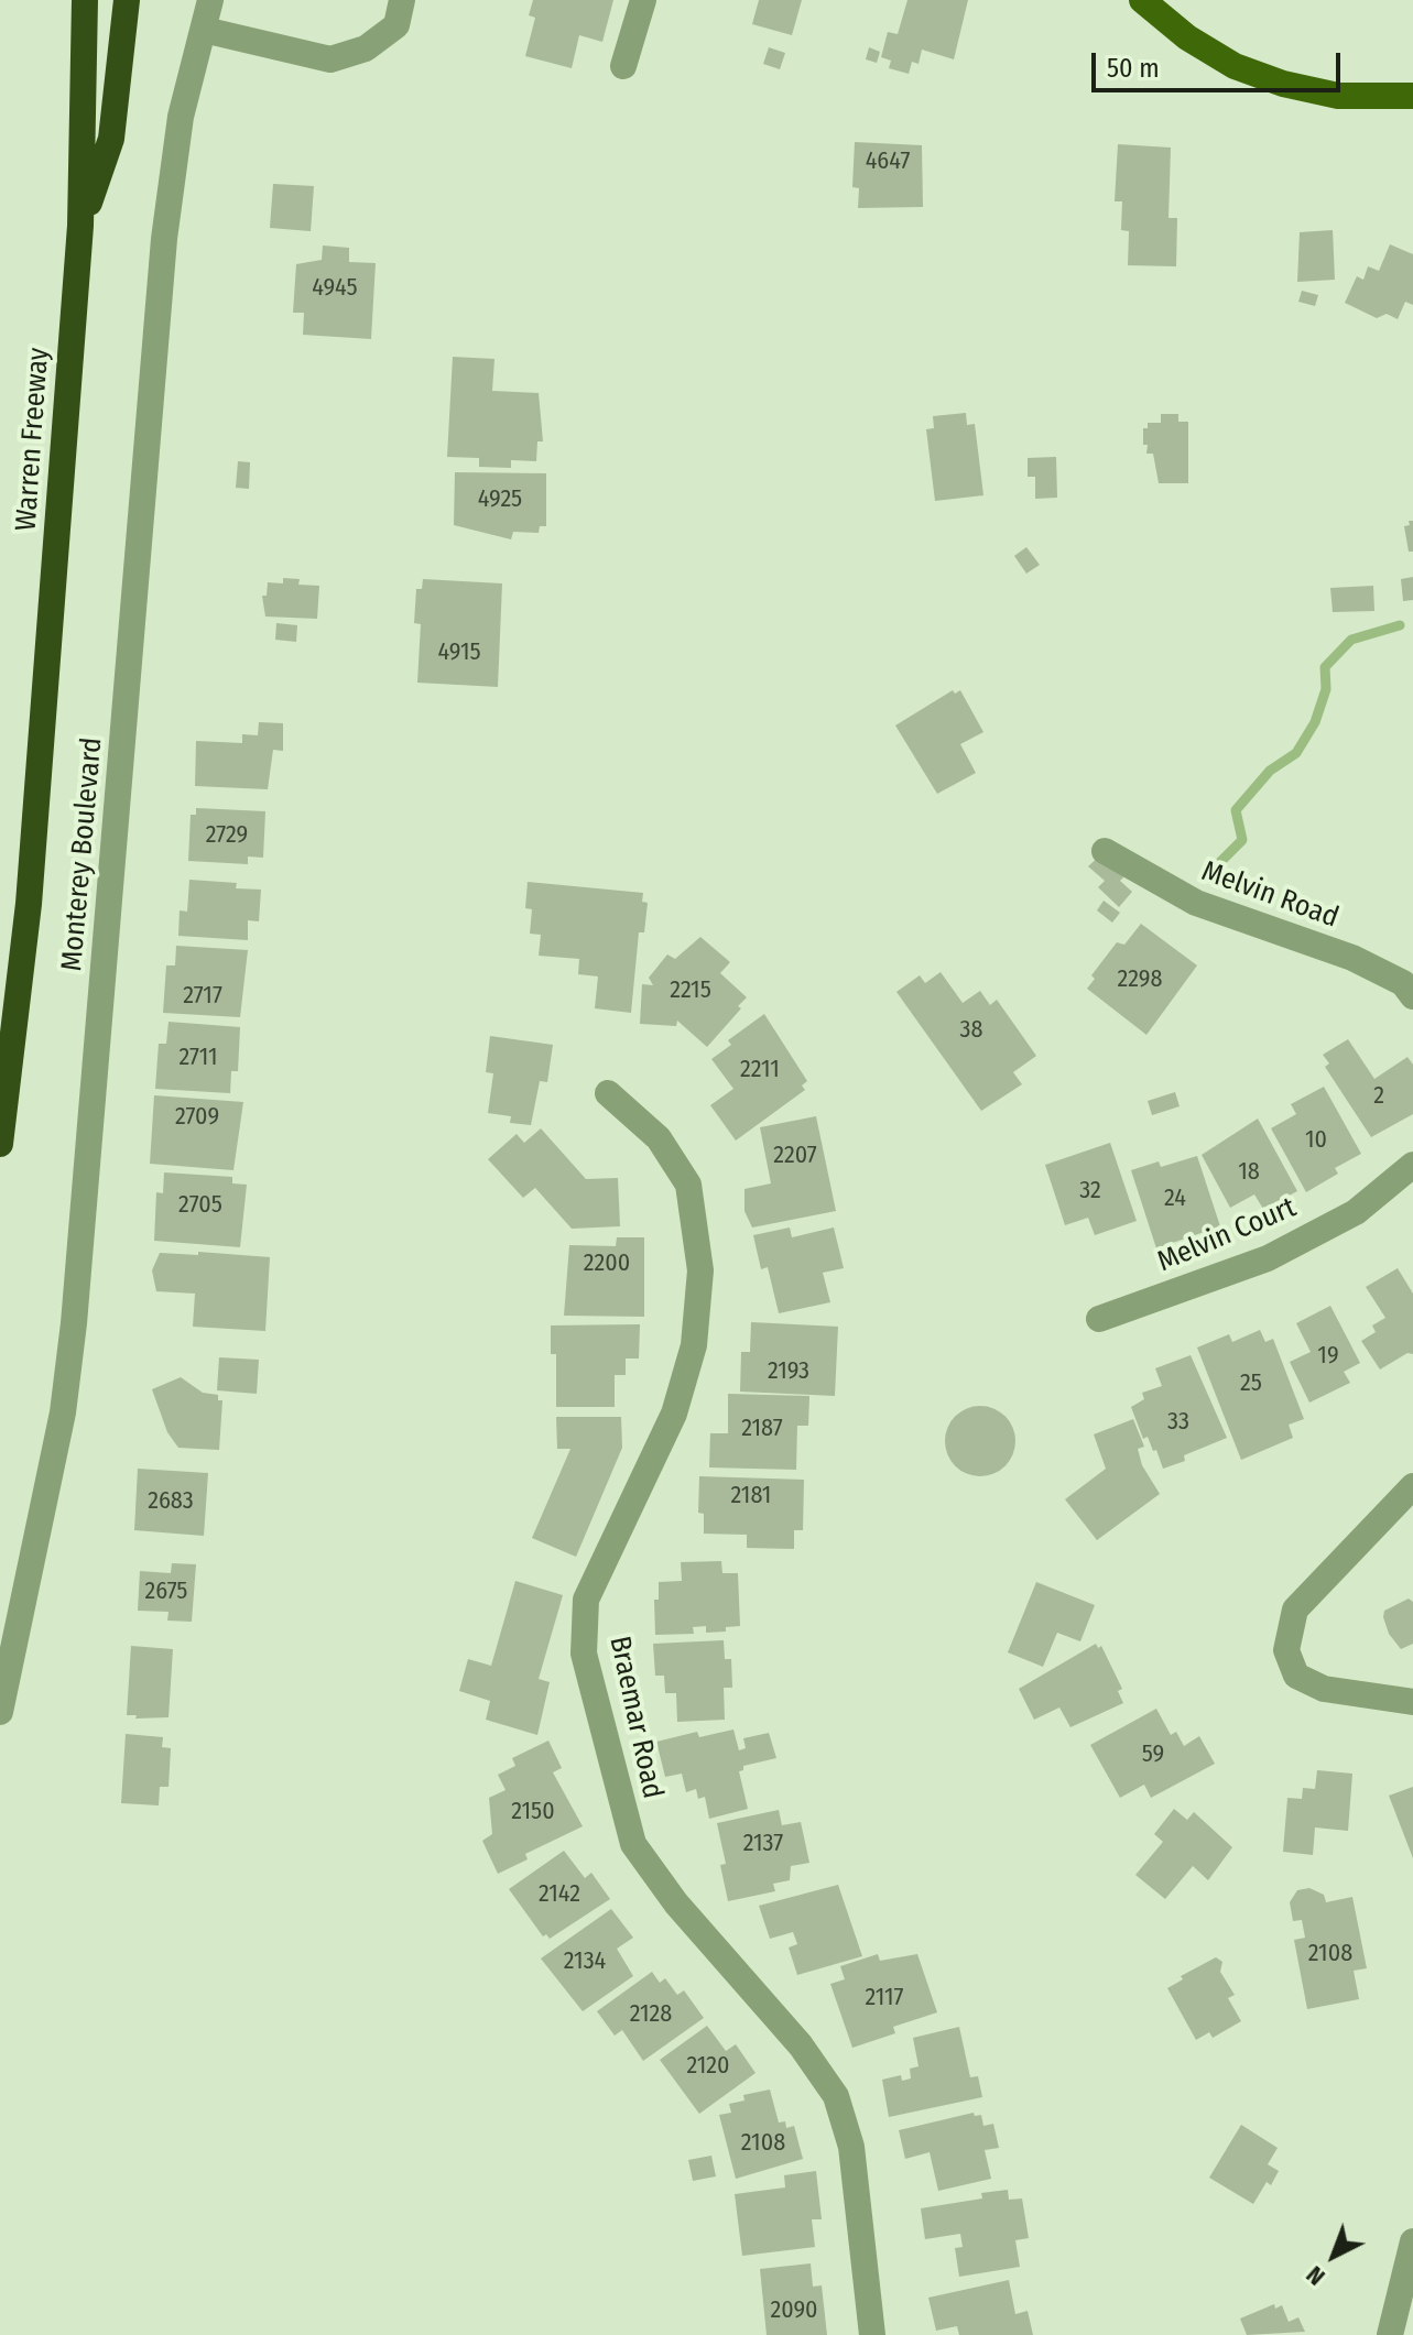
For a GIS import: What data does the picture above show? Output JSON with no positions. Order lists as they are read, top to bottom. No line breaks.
{"streets":{"highway":["Warren Freeway"],"street":["Monterey Boulevard","Melvin Road","Melvin Court","Braemar Road"]},"house_numbers":["4647","4945","4925","4915","2729","2298","2215","2717","38","2711","2211","2","2709","10","2207","18","32","24","2705","2200","19","2193","25","33","2187","2181","2683","2675","59","2150","2137","2142","2108","2134","2117","2128","2120","2108","2090"],"scale_bar":"50 m","north":"bottom left"}
